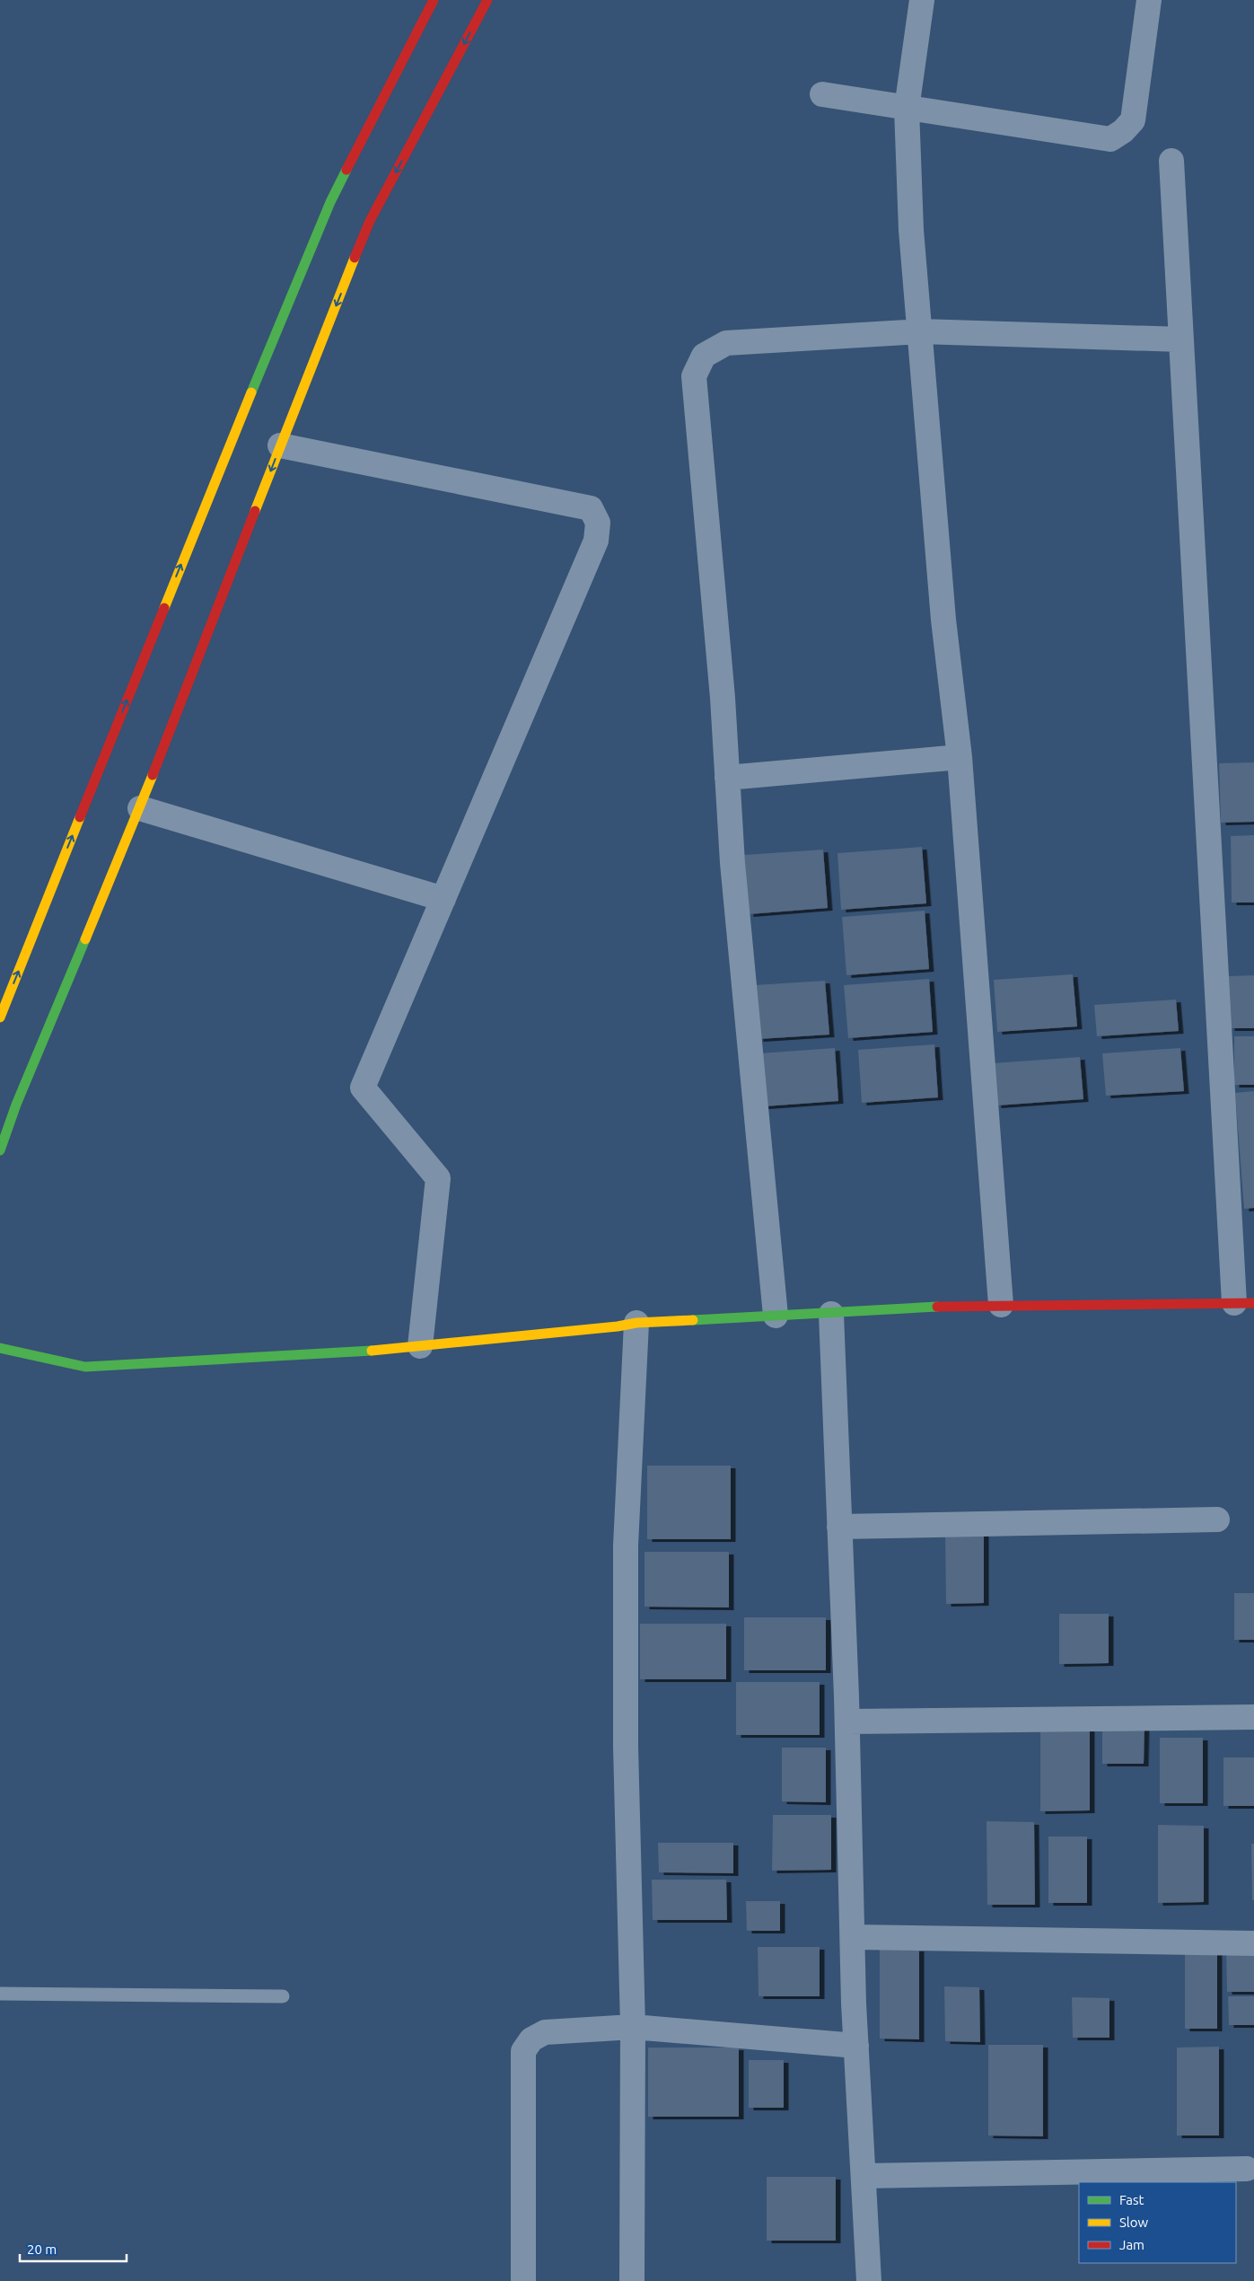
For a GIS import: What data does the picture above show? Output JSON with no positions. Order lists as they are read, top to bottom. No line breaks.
{"legend":["Fast","Slow","Jam"],"scale_bar":"20 m"}
